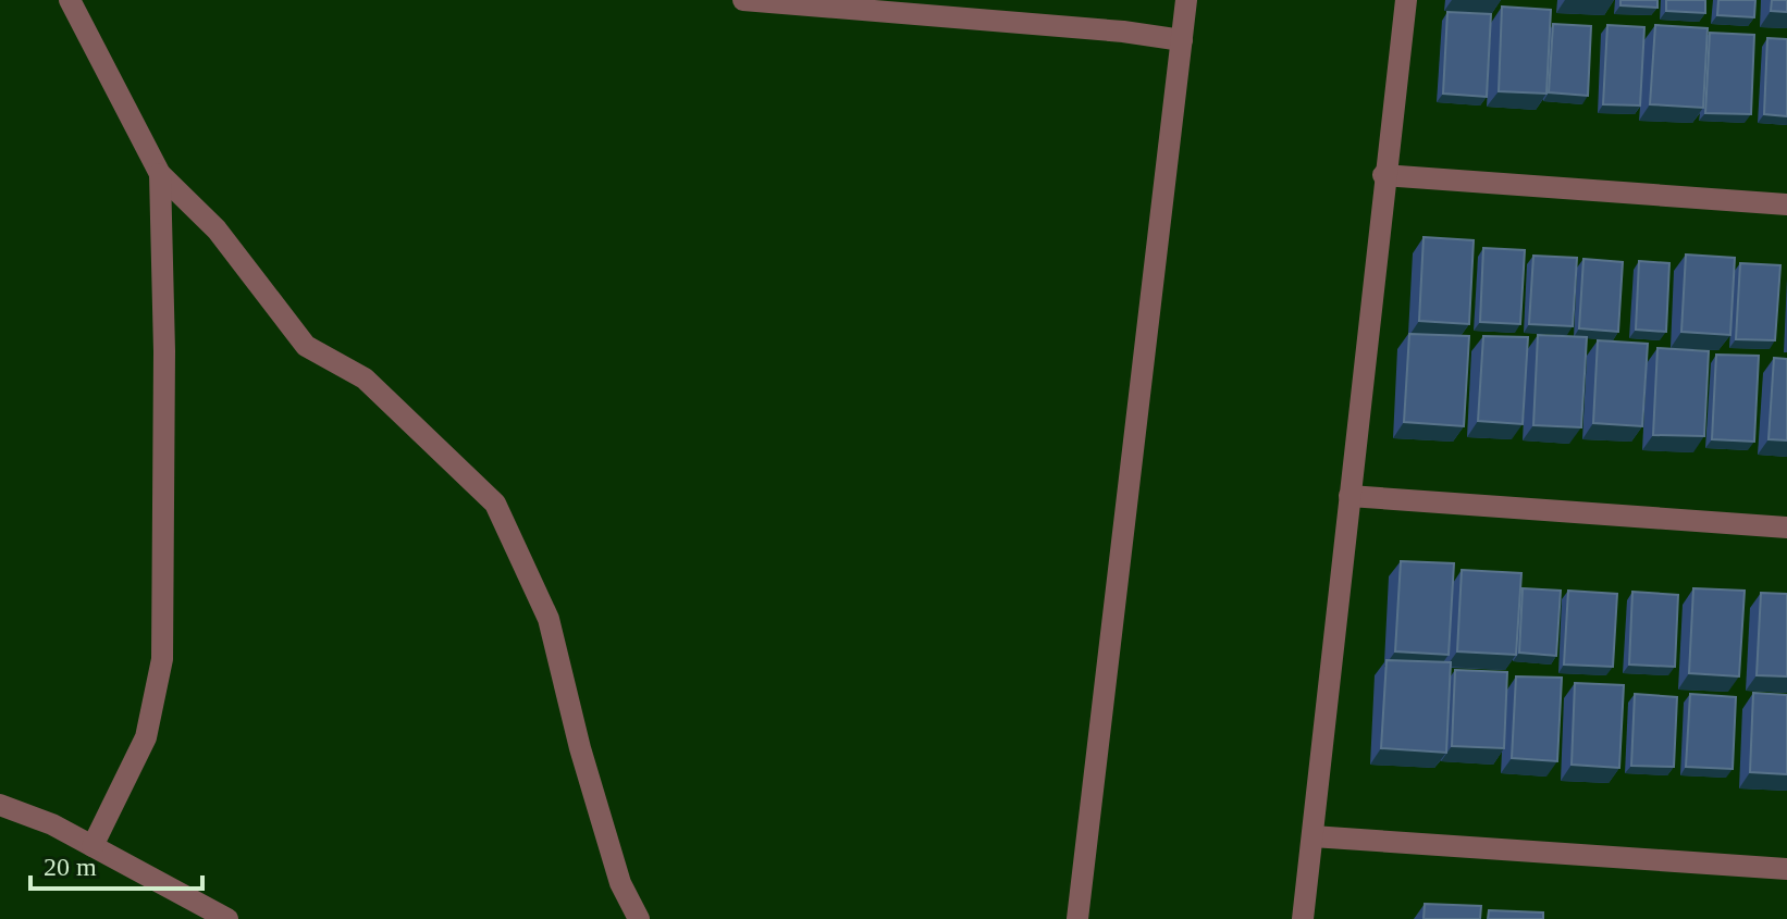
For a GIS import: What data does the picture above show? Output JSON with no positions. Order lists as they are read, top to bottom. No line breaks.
{"scale_bar":"20 m"}
